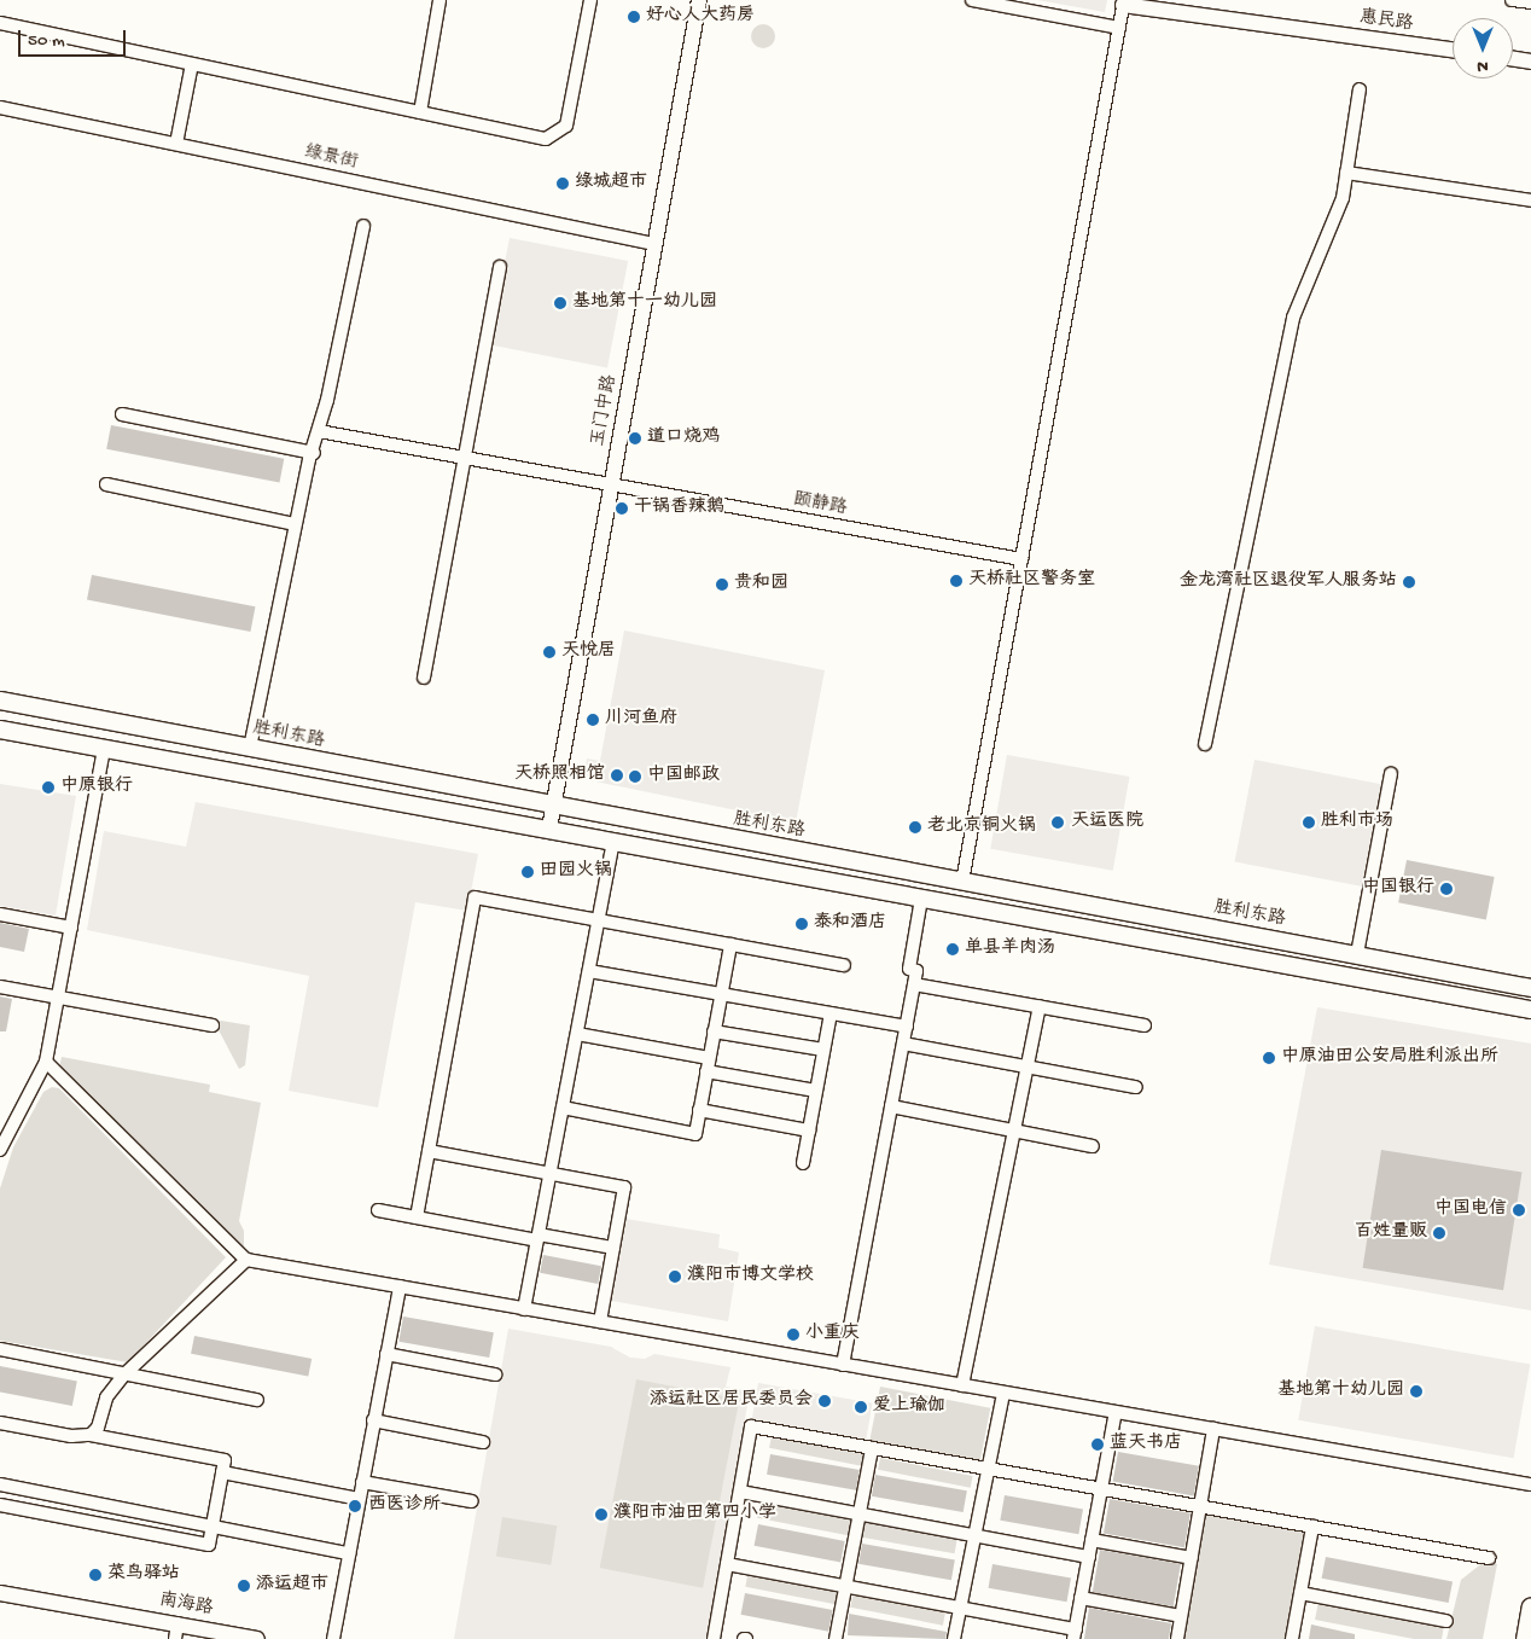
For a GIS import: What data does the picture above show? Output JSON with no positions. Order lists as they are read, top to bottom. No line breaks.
{"streets":{"main road":["胜利东路"],"street":["惠民路","绿景街","玉门中路","颐静路","南海路"]},"crossings":[["绿景街","玉门中路"],["玉门中路","颐静路"],["玉门中路","胜利东路"]],"places":["好心人大药房","绿城超市","基地第十一幼儿园","道口烧鸡","干锅香辣鹅","天桥社区警务室","金龙湾社区退役军人服务站","贵和园","天悦居","川河鱼府","天桥照相馆","中国邮政","中原银行","天运医院","胜利市场","老北京铜火锅","田园火锅","中国银行","泰和酒店","单县羊肉汤","中原油田公安局胜利派出所","中国电信","百姓量贩","濮阳市博文学校","小重庆","基地第十幼儿园","添运社区居民委员会","爱上瑜伽","蓝天书店","西医诊所","濮阳市油田第四小学","菜鸟驿站","添运超市"],"scale_bar":"50 m","north":"bottom"}
